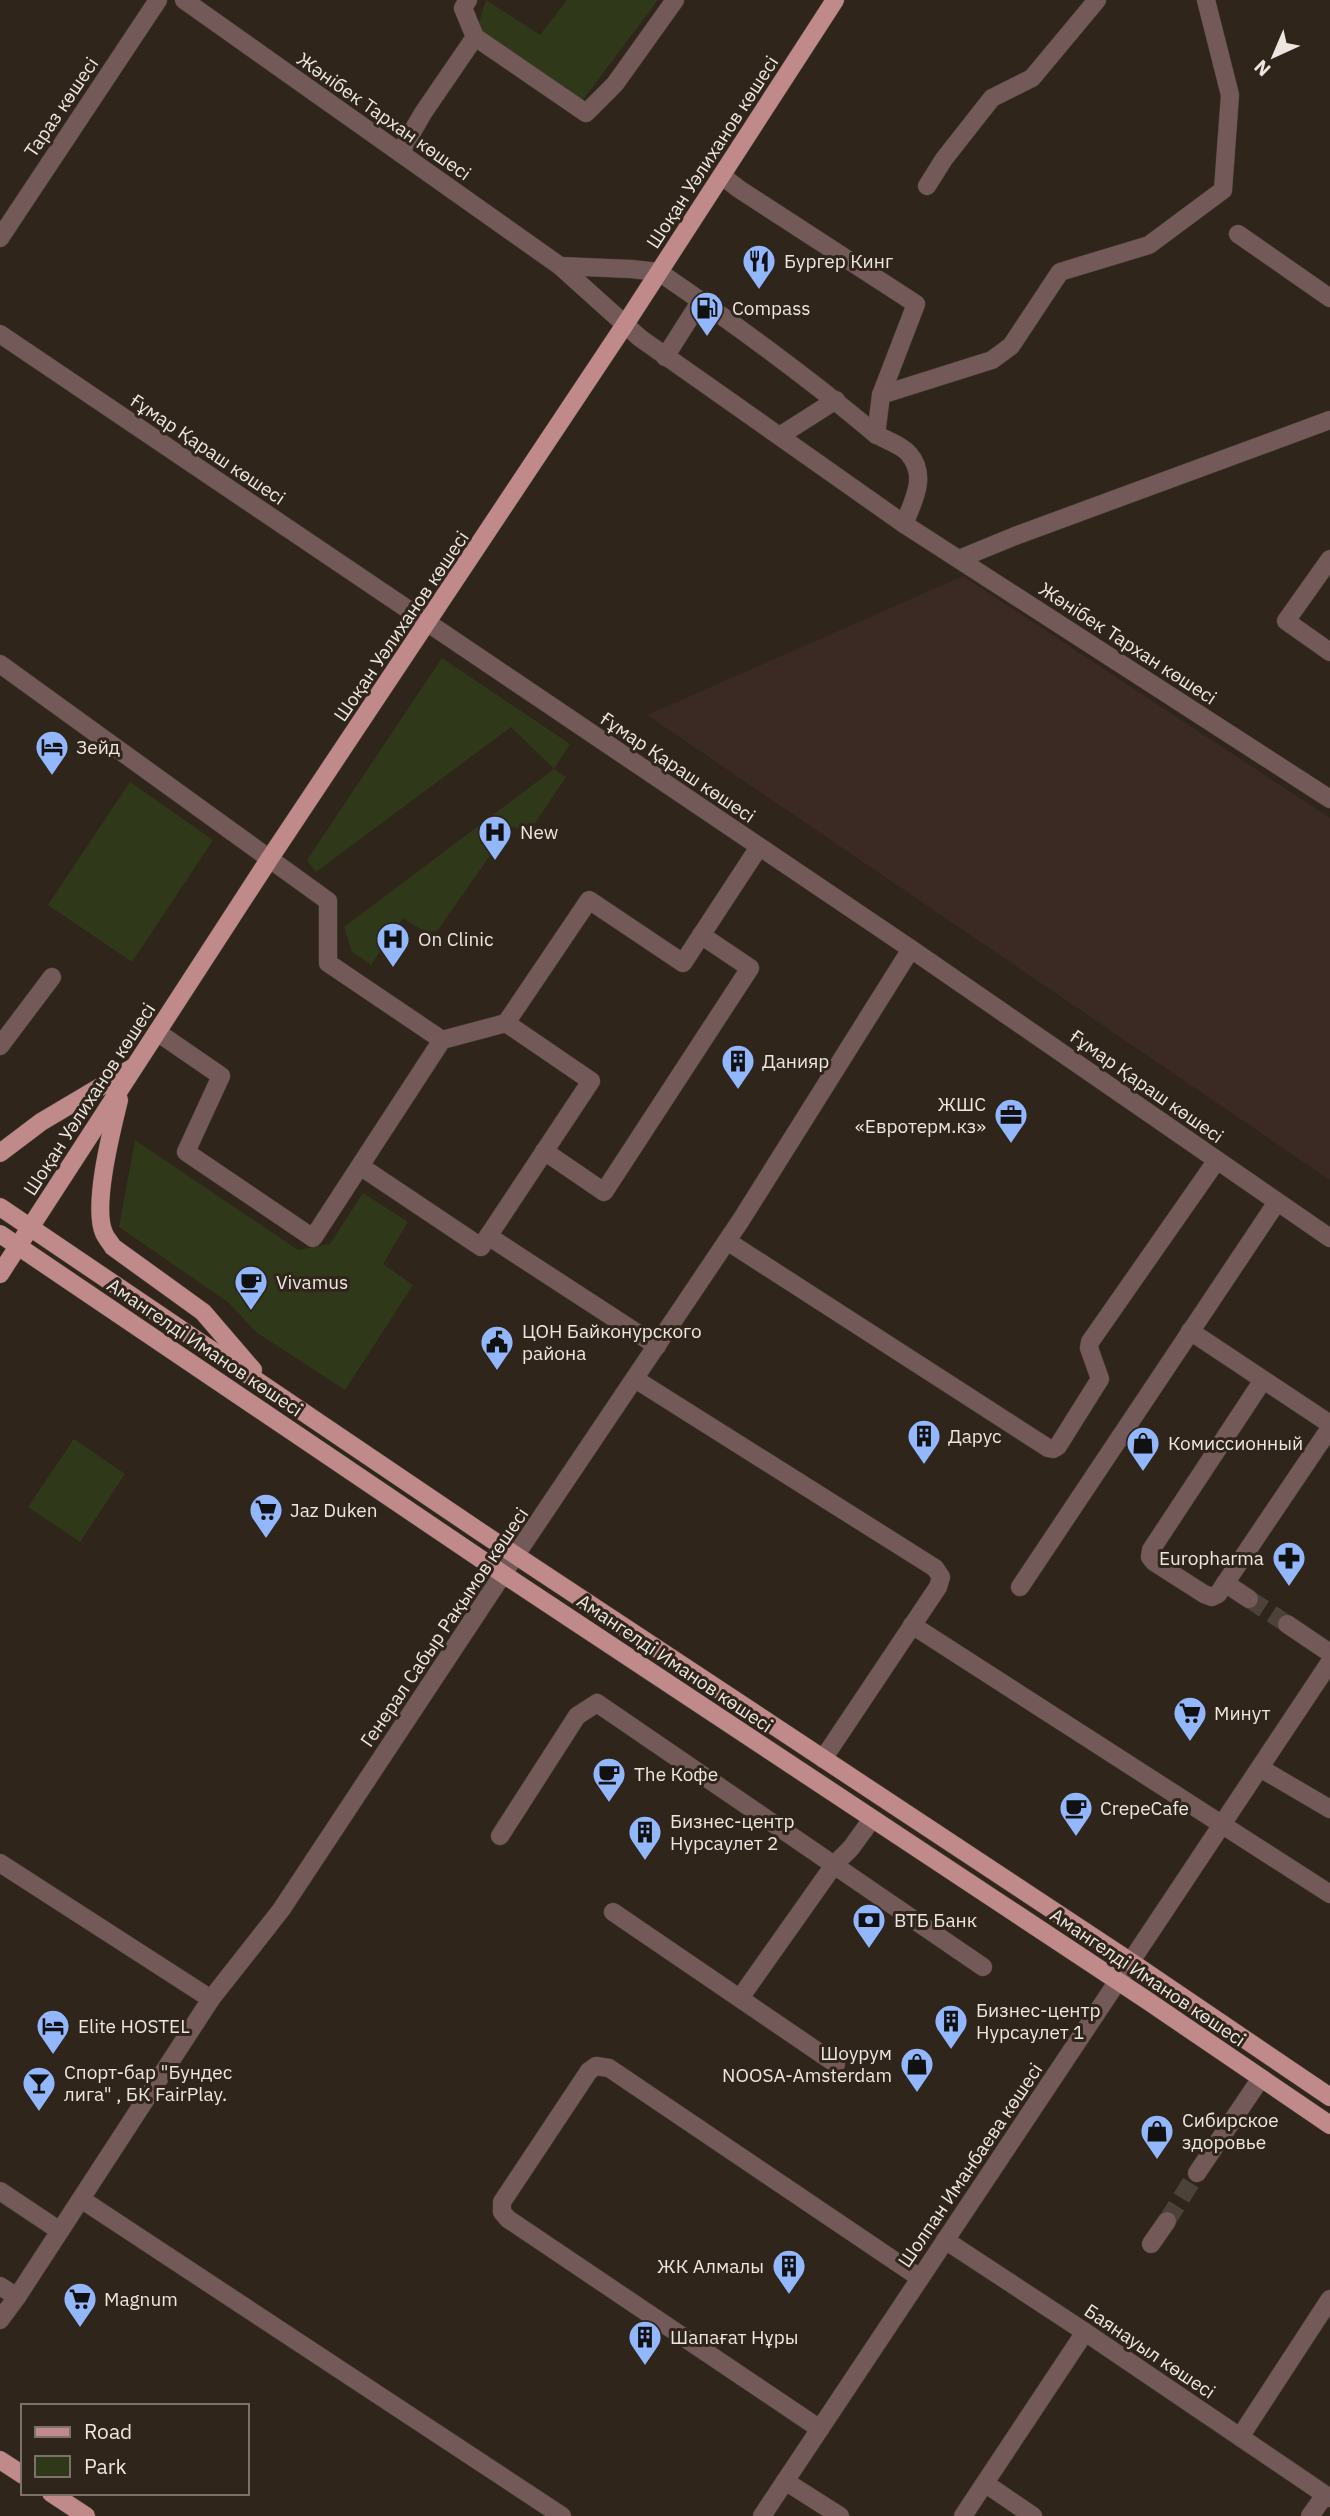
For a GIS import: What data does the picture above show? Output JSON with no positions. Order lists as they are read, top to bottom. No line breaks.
{"streets":{"main road":["Шоқан Уәлиханов көшесі","Амангелді Иманов көшесі"],"street":["Тараз көшесі","Жәнібек Тархан көшесі","Ғұмар Қараш көшесі","Генерал Сабыр Рақымов көшесі","Шолпан Иманбаева көшесі","Баянауыл көшесі"]},"crossings":[["Жәнібек Тархан көшесі","Шоқан Уәлиханов көшесі"],["Шоқан Уәлиханов көшесі","Ғұмар Қараш көшесі"],["Шоқан Уәлиханов көшесі","Амангелді Иманов көшесі"],["Ғұмар Қараш көшесі","Генерал Сабыр Рақымов көшесі"],["Амангелді Иманов көшесі","Генерал Сабыр Рақымов көшесі"],["Амангелді Иманов көшесі","Шолпан Иманбаева көшесі"],["Шолпан Иманбаева көшесі","Баянауыл көшесі"]],"places":{"restaurant":["Бургер Кинг"],"fuel station":["Compass"],"hotel":["Зейд","Elite HOSTEL"],"hospital":["New","On Clinic"],"building":["Данияр","Дарус","Бизнес-центр Нурсаулет 2","Бизнес-центр Нурсаулет 1","ЖК Алмалы","Шапағат Нұры"],"office":["ЖШС «Евротерм.кз»"],"cafe":["Vivamus","The Кофе","CrepeCafe"],"public building":["ЦОН Байконурского района"],"shop":["Комиссионный","Шоурум NOOSA-Amsterdam","Сибирское здоровье"],"supermarket":["Jaz Duken","Минут","Magnum"],"pharmacy":["Europharma"],"bank":["ВТБ Банк"],"bar":["Спорт-бар \"Бундес лига\" , БК FairPlay."]},"legend":["Road","Park"],"north":"bottom left"}
